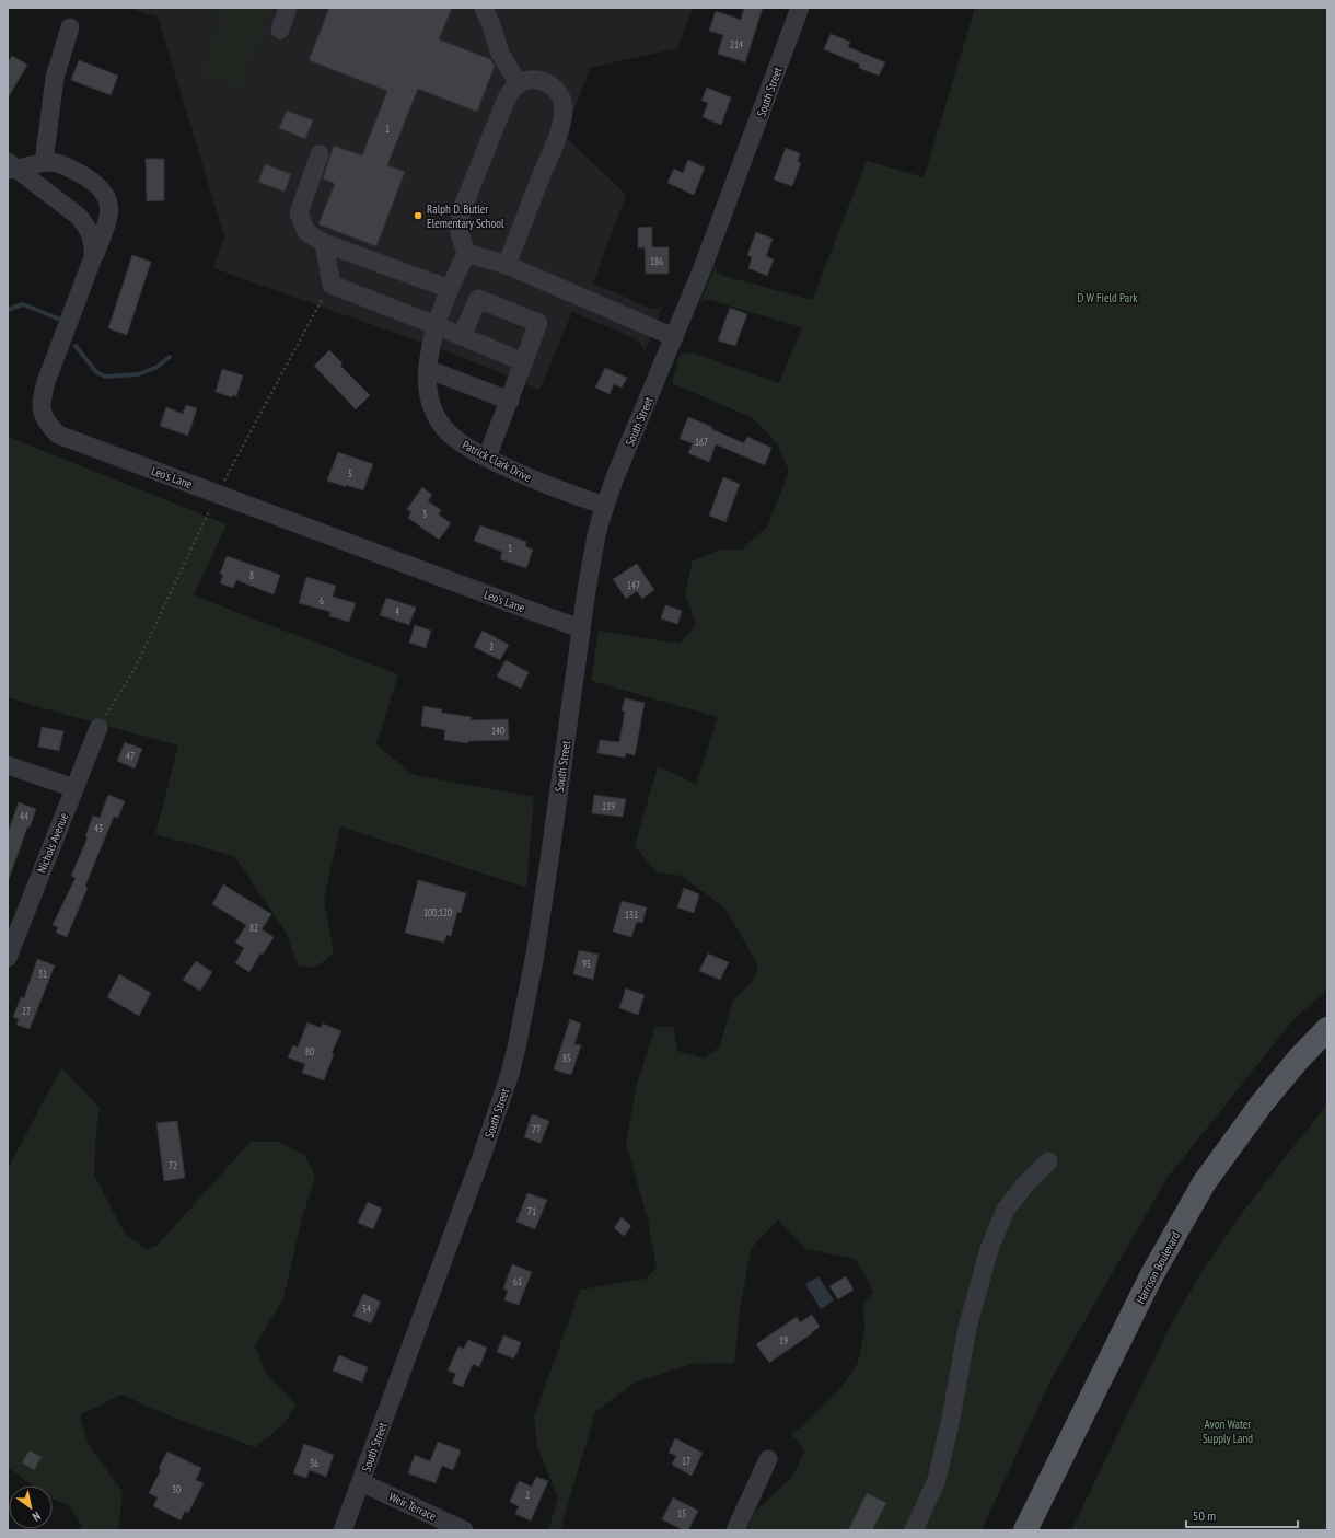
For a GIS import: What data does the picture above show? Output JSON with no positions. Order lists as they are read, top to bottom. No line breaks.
{"streets":{"main road":["Harrison Boulevard"],"street":["South Street","Patrick Clark Drive","Leo's Lane","Nichols Avenue","Weir Terrace"]},"crossings":[["South Street","Patrick Clark Drive"],["South Street","Leo's Lane"],["South Street","Weir Terrace"]],"parks":["D W Field Park","Avon Water Supply Land"],"places":["Ralph D. Butler Elementary School"],"house_numbers":["214","1","186","167","5","3","1","8","147","6","4","2","140","47","139","44","43","100;120","131","82","95","31","27","80","85","77","72","71","61","54","19","17","36","30","2","15"],"scale_bar":"50 m","north":"bottom right"}
